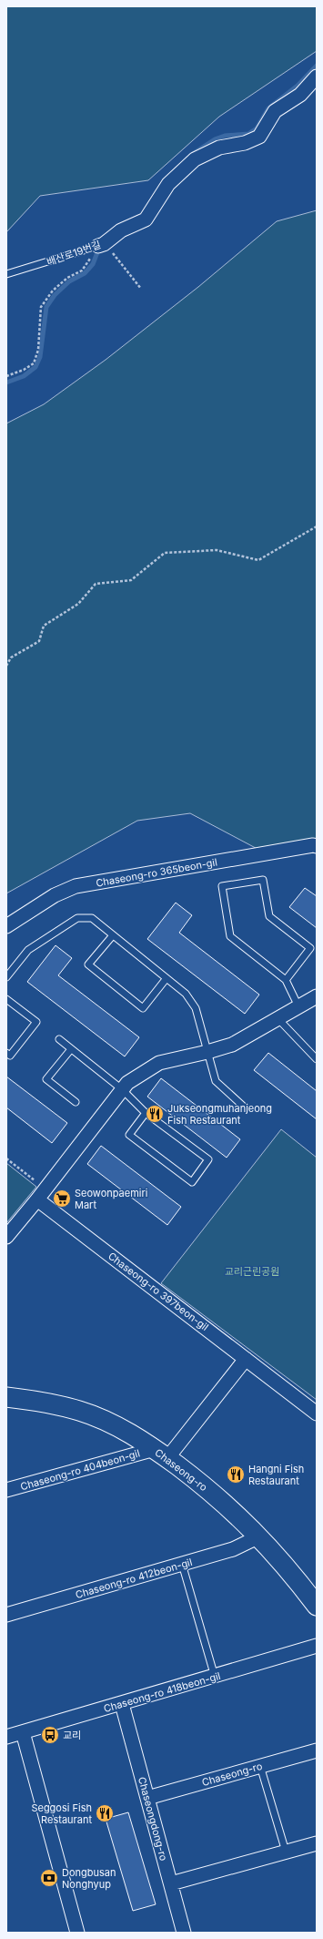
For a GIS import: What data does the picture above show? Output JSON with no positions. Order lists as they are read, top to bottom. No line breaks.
{"streets":{"main road":["Chaseong-ro"],"street":["배산로19번길","Chaseong-ro 365beon-gil","Chaseong-ro 397beon-gil","Chaseong-ro 404beon-gil","Chaseong-ro 412beon-gil","Chaseong-ro 418beon-gil","Chaseongdong-ro"]},"crossings":[["Chaseong-ro 404beon-gil","Chaseong-ro"],["Chaseong-ro","Chaseong-ro 412beon-gil"],["Chaseong-ro","Chaseongdong-ro"],["Chaseong-ro 418beon-gil","Chaseongdong-ro"]],"parks":["교리근린공원"],"places":{"restaurant":["Jukseongmuhanjeong Fish Restaurant","Hangni Fish Restaurant","Seggosi Fish Restaurant"],"supermarket":["Seowonpaemiri Mart"],"bus stop":["교리"],"bank":["Dongbusan Nonghyup"]}}
